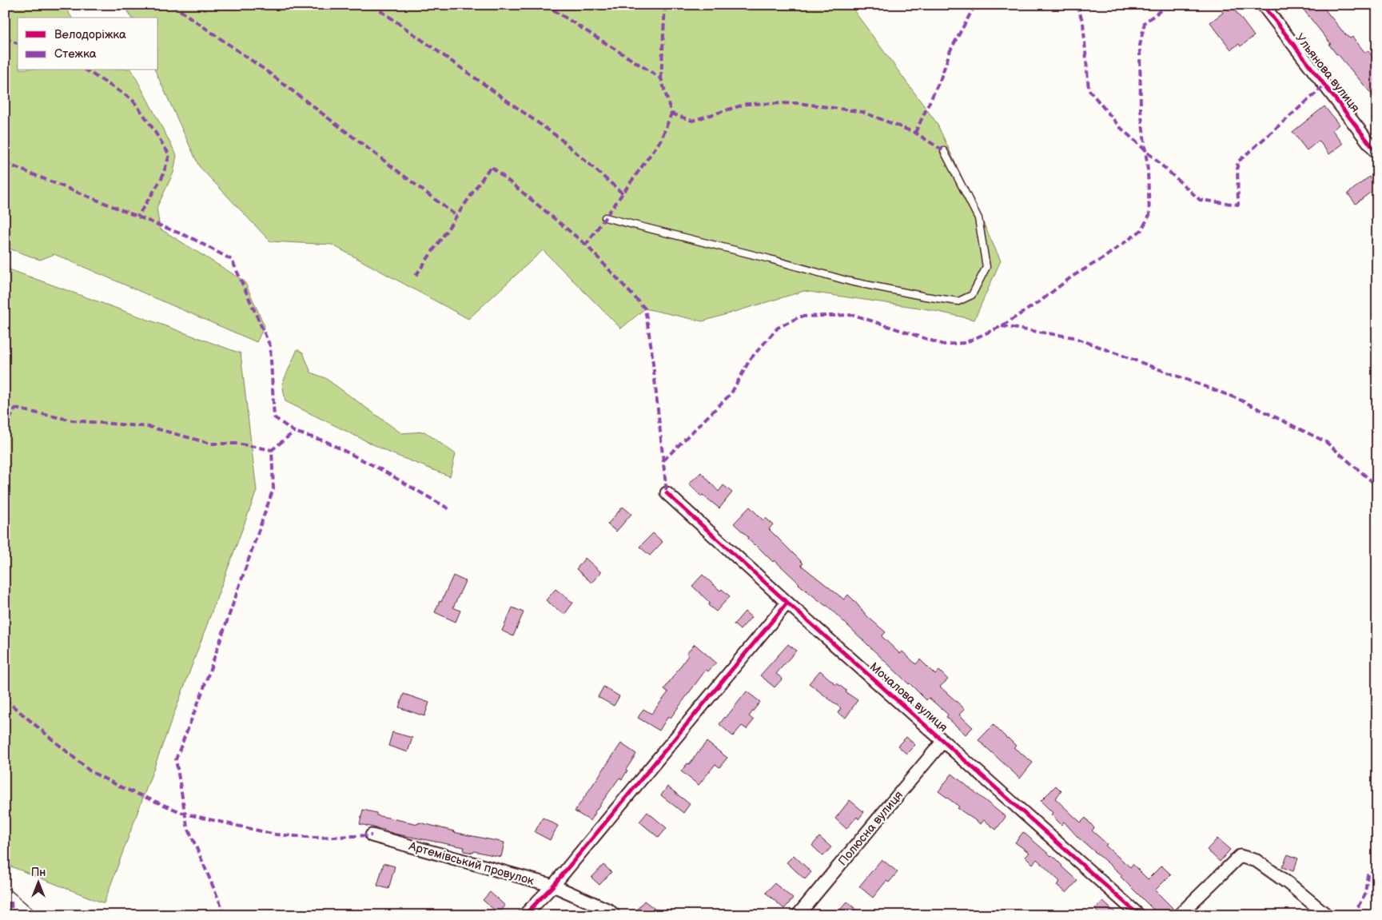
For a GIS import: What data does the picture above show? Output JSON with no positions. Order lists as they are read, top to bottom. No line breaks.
{"streets":{"street":["Ульянова вулиця","Мочалова вулиця","Полюсна вулиця","Артемівський провулок"]},"crossings":[["Мочалова вулиця","Полюсна вулиця"]],"legend":["Велодоріжка","Стежка"],"north":"top"}
